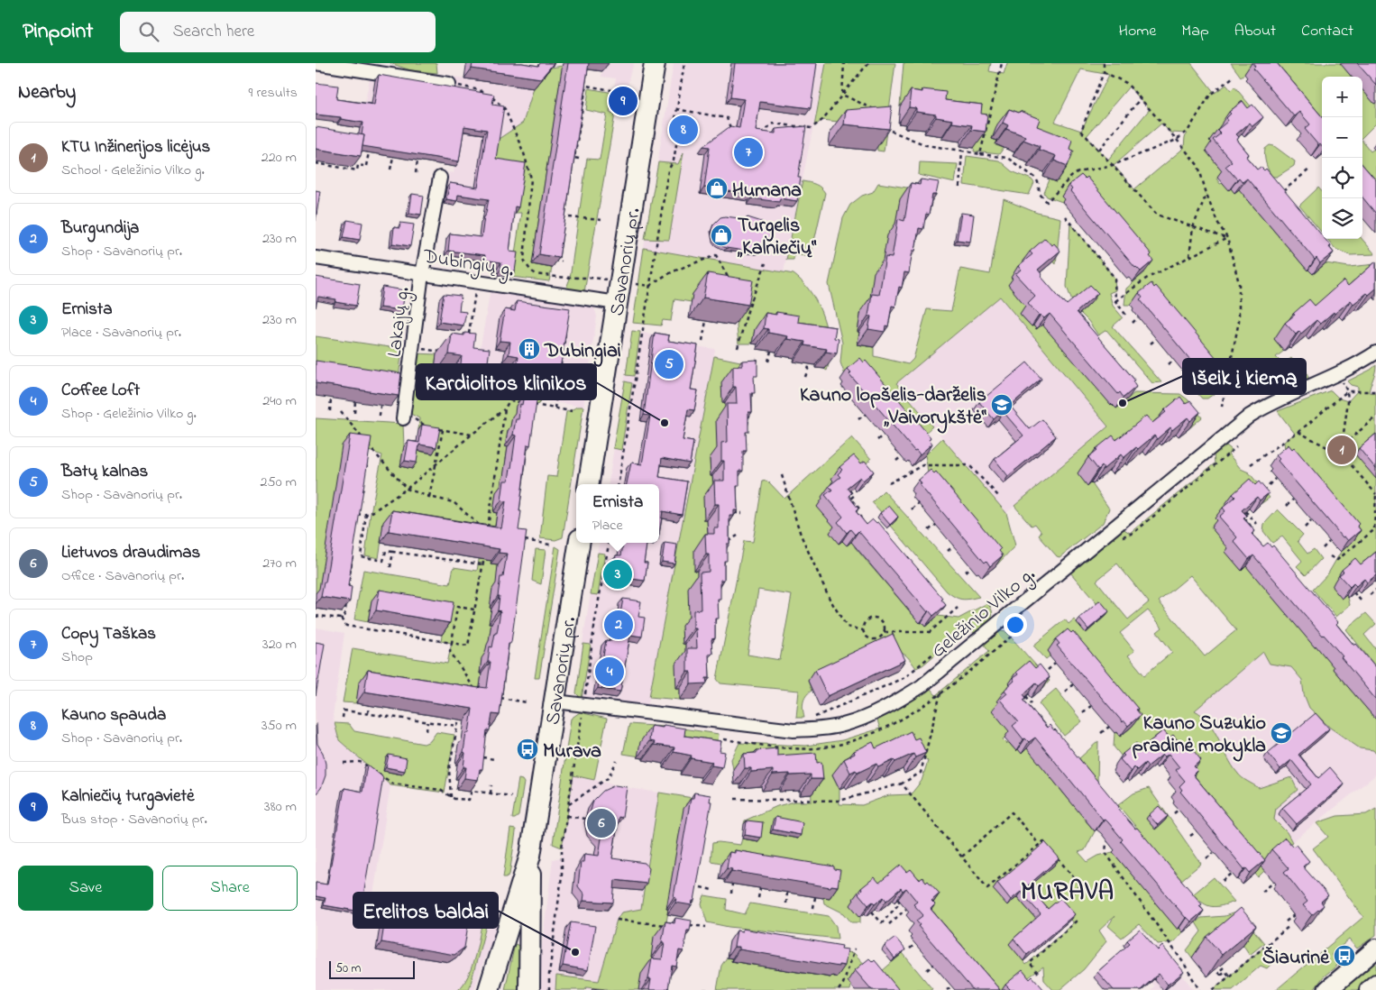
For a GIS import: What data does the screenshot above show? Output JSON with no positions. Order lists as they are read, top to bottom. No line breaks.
{"streets":{"main road":["Savanorių pr."],"street":["Dubingių g.","Lakajų g.","Geležinio Vilko g."]},"crossings":[["Dubingių g.","Savanorių pr."],["Dubingių g.","Lakajų g."],["Savanorių pr.","Geležinio Vilko g."]],"districts":["MURAVA"],"places":{"shop":["Humana","Turgelis „Kalniečių“"],"building":["Dubingiai"],"other":["Išeik į kiemą","Kardiolitos klinikos","Erelitos baldai"],"school or university":["Kauno lopšelis-darželis „Vaivorykštė“","Kauno Suzukio pradinė mokykla"],"bus stop":["Murava","Šiaurinė"]},"scale_bar":"50 m","page":{"header":"Pinpoint","search":"Search here","nav":["Home","Map","About","Contact"],"heading":["Nearby","9 results"],"map_buttons":["+","−"],"pins":["9","8","7","5","1","3","2","4","6"],"list":[{"mark":"1","name":"KTU Inžinerijos licėjus","note":"School · Geležinio Vilko g.","value":"220 m"},{"mark":"2","name":"Burgundija","note":"Shop · Savanorių pr.","value":"230 m"},{"mark":"3","name":"Ernista","note":"Place · Savanorių pr.","value":"230 m"},{"mark":"4","name":"Coffee Loft","note":"Shop · Geležinio Vilko g.","value":"240 m"},{"mark":"5","name":"Batų kalnas","note":"Shop · Savanorių pr.","value":"250 m"},{"mark":"6","name":"Lietuvos draudimas","note":"Office · Savanorių pr.","value":"270 m"},{"mark":"7","name":"Copy Taškas","note":"Shop","value":"320 m"},{"mark":"8","name":"Kauno spauda","note":"Shop · Savanorių pr.","value":"350 m"},{"mark":"9","name":"Kalniečių turgavietė","note":"Bus stop · Savanorių pr.","value":"380 m"}],"popup":["Ernista","Place"],"buttons":["Save","Share"],"scale":"50 m"}}
